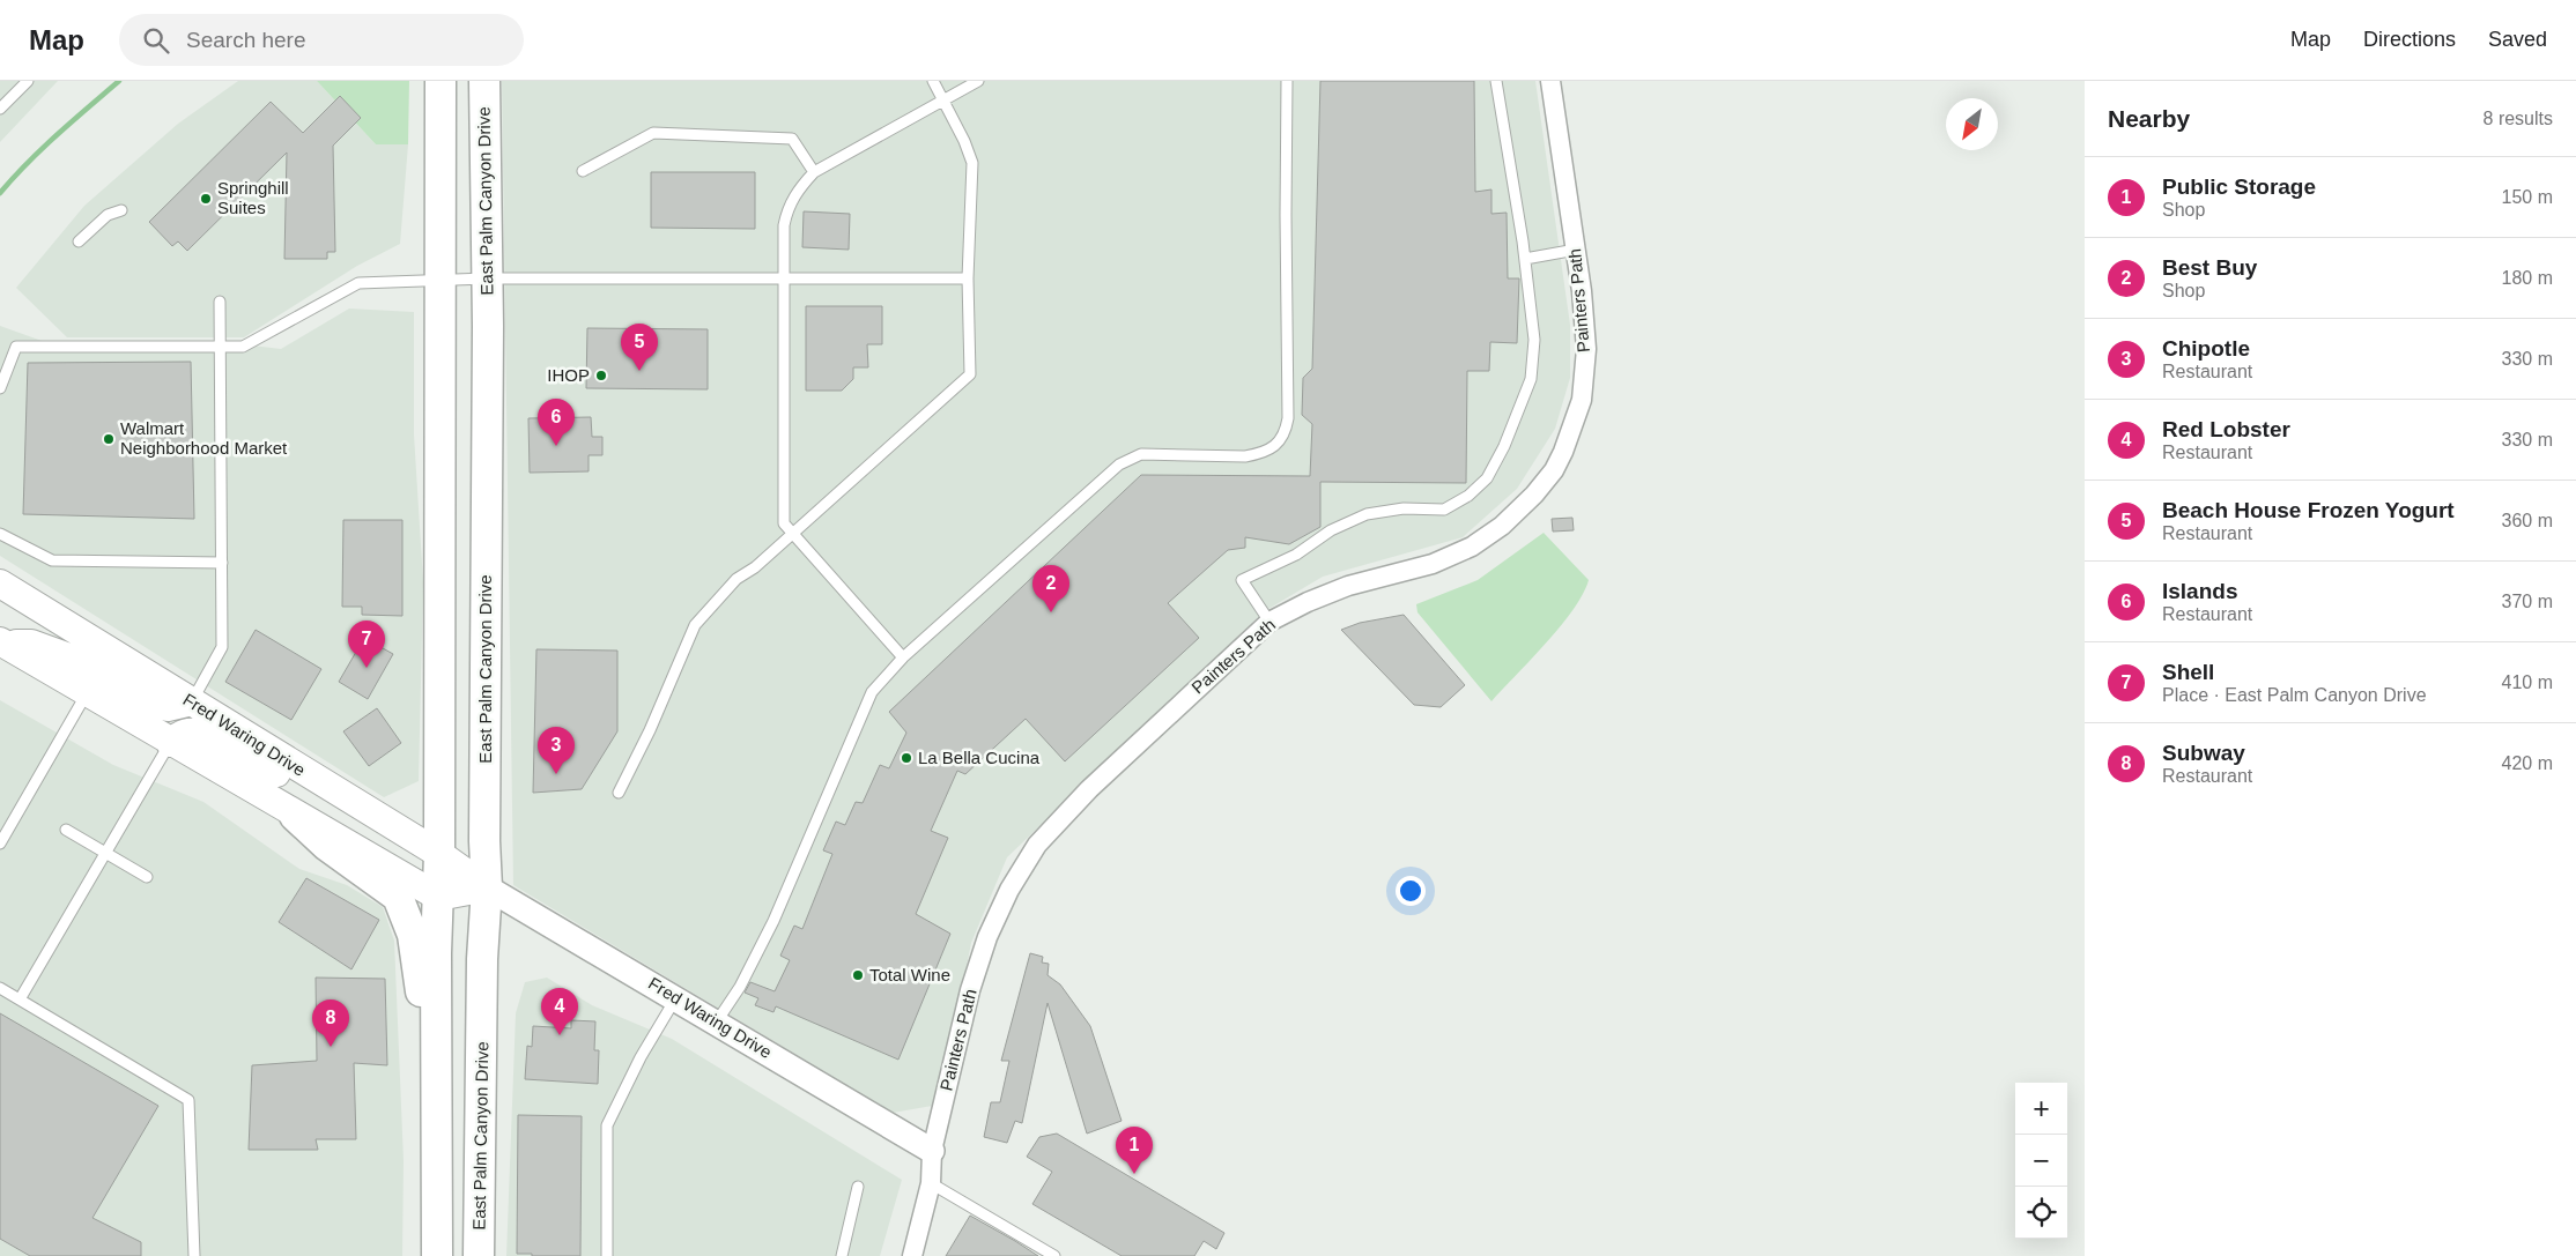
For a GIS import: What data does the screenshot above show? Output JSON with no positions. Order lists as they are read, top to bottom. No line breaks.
{"streets":{"main road":["East Palm Canyon Drive","Fred Waring Drive"],"street":["Painters Path"]},"crossings":[["East Palm Canyon Drive","Fred Waring Drive"],["Painters Path","Fred Waring Drive"]],"places":["Springhill Suites","IHOP","Walmart Neighborhood Market","La Bella Cucina","Total Wine"],"north":"bottom left","page":{"header":"Map","search":"Search here","nav":["Map","Directions","Saved"],"heading":["Nearby","8 results"],"list":[{"mark":"1","name":"Public Storage","note":"Shop","value":"150 m"},{"mark":"2","name":"Best Buy","note":"Shop","value":"180 m"},{"mark":"3","name":"Chipotle","note":"Restaurant","value":"330 m"},{"mark":"4","name":"Red Lobster","note":"Restaurant","value":"330 m"},{"mark":"5","name":"Beach House Frozen Yogurt","note":"Restaurant","value":"360 m"},{"mark":"6","name":"Islands","note":"Restaurant","value":"370 m"},{"mark":"7","name":"Shell","note":"Place · East Palm Canyon Drive","value":"410 m"},{"mark":"8","name":"Subway","note":"Restaurant","value":"420 m"}],"pins":["5","6","2","7","3","4","8","1"],"map_buttons":["+","−"]}}
